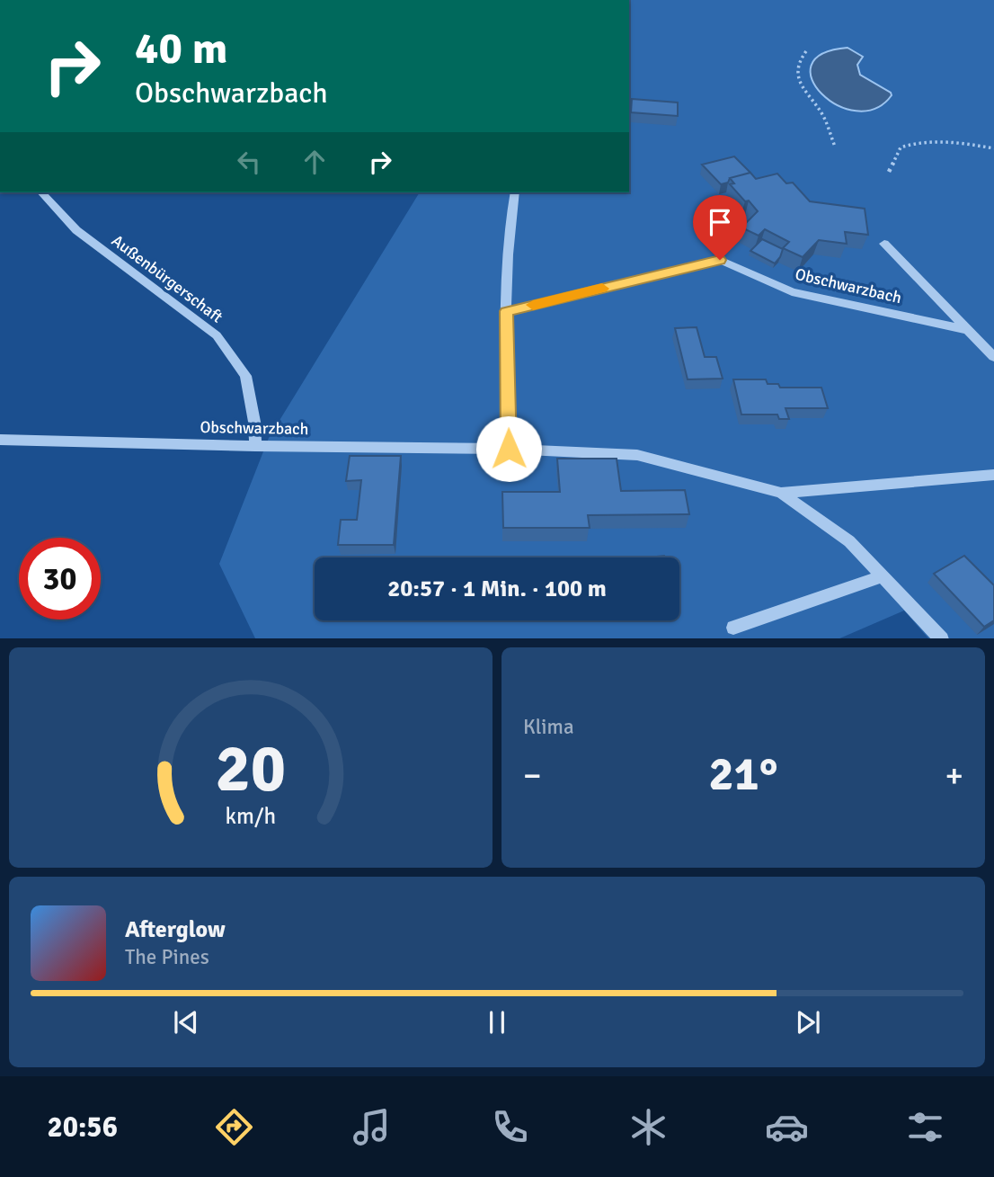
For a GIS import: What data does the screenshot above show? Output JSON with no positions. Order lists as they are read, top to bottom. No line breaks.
{"streets":{"street":["Außenbürgerschaft","Obschwarzbach"]},"crossings":[["Außenbürgerschaft","Obschwarzbach"]],"page":{"turn":["40 m","Obschwarzbach"],"limit":"30","trip":"20:57 · 1 Min. · 100 m","tile":"Klima","heat":["−","21°","+"],"song":["Afterglow","The Pines"],"tabs":"20:56","gauge":["20","km/h"]}}
